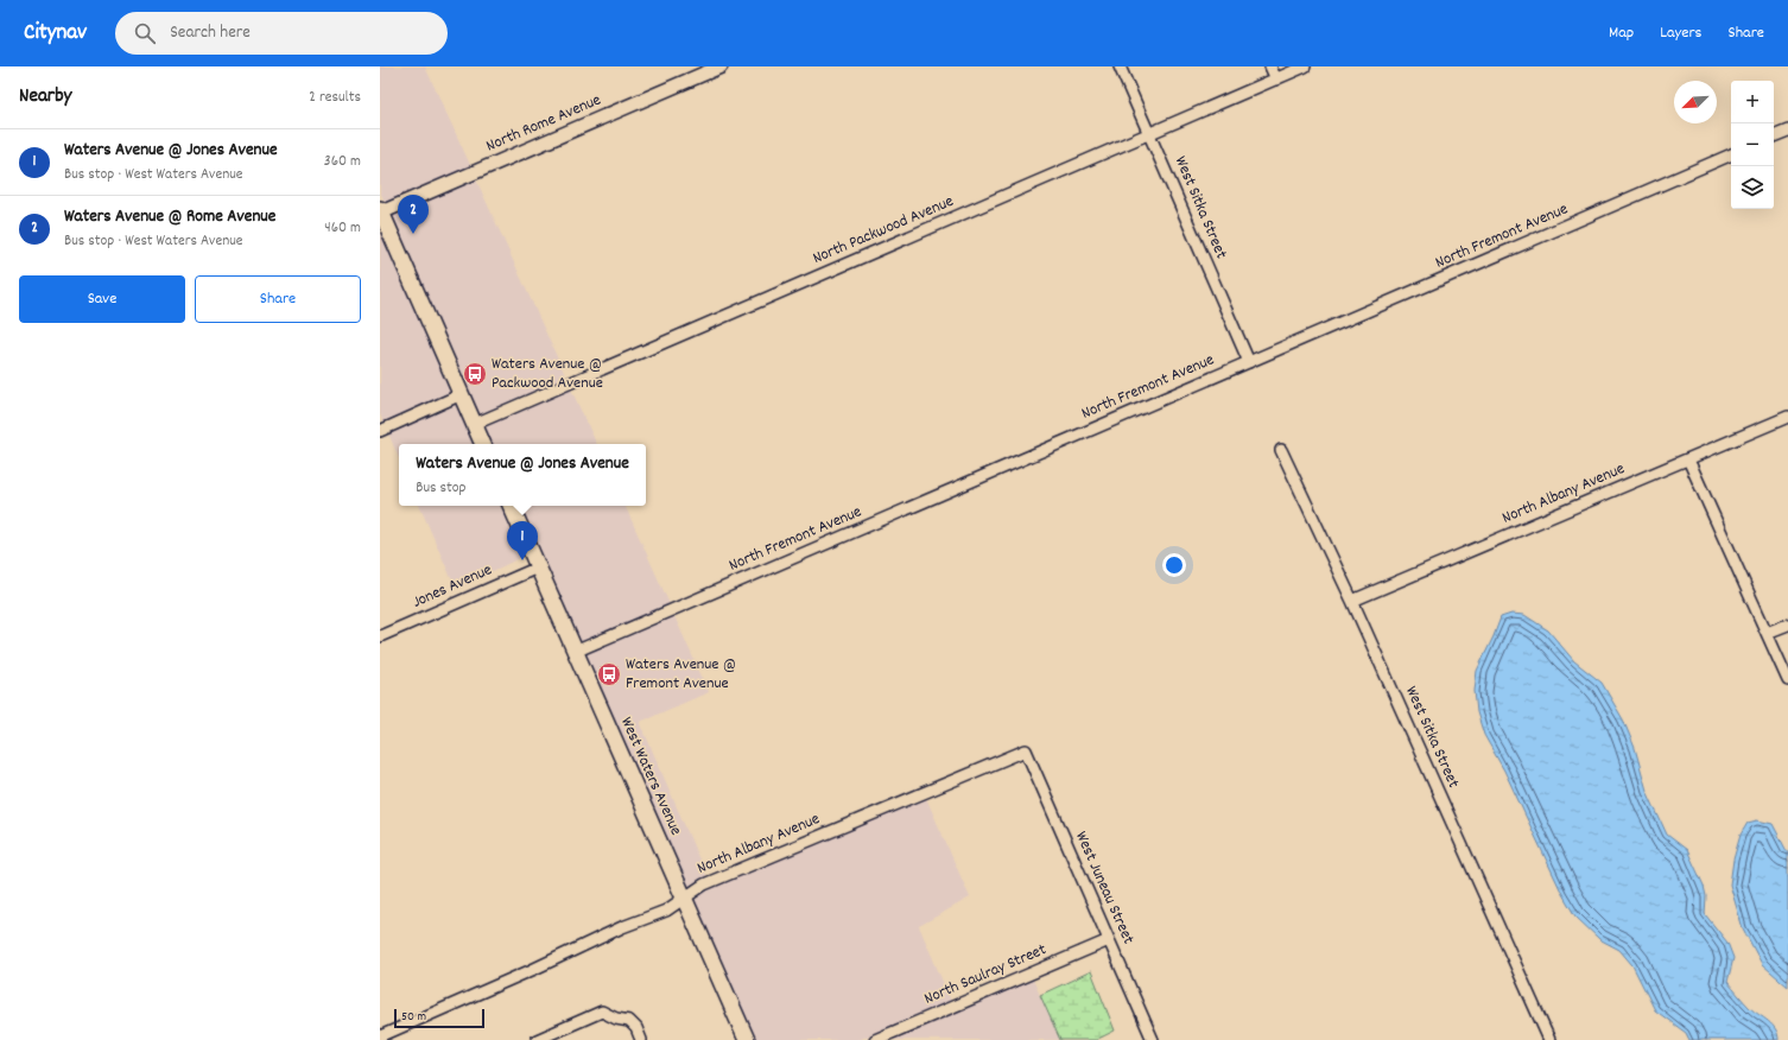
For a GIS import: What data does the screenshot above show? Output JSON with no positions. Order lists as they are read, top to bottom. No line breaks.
{"streets":{"main road":["West Waters Avenue"],"street":["North Rome Avenue","West Sitka Street","North Packwood Avenue","North Fremont Avenue","North Albany Avenue","Jones Avenue","West Juneau Street","North Saulray Street"]},"crossings":[["West Sitka Street","North Packwood Avenue"],["West Sitka Street","North Fremont Avenue"],["West Sitka Street","North Albany Avenue"],["North Fremont Avenue","West Waters Avenue"],["North Albany Avenue","West Waters Avenue"],["North Albany Avenue","West Juneau Street"],["Jones Avenue","West Waters Avenue"],["West Juneau Street","North Saulray Street"]],"places":{"bus stop":["Waters Avenue @ Packwood Avenue","Waters Avenue @ Fremont Avenue"]},"scale_bar":"50 m","north":"bottom left","page":{"header":"Citynav","search":"Search here","nav":["Map","Layers","Share"],"heading":["Nearby","2 results"],"map_buttons":["+","−"],"list":[{"mark":"1","name":"Waters Avenue @ Jones Avenue","note":"Bus stop · West Waters Avenue","value":"360 m"},{"mark":"2","name":"Waters Avenue @ Rome Avenue","note":"Bus stop · West Waters Avenue","value":"460 m"}],"pins":["2","1"],"buttons":["Save","Share"],"popup":["Waters Avenue @ Jones Avenue","Bus stop"],"scale":"50 m"}}
